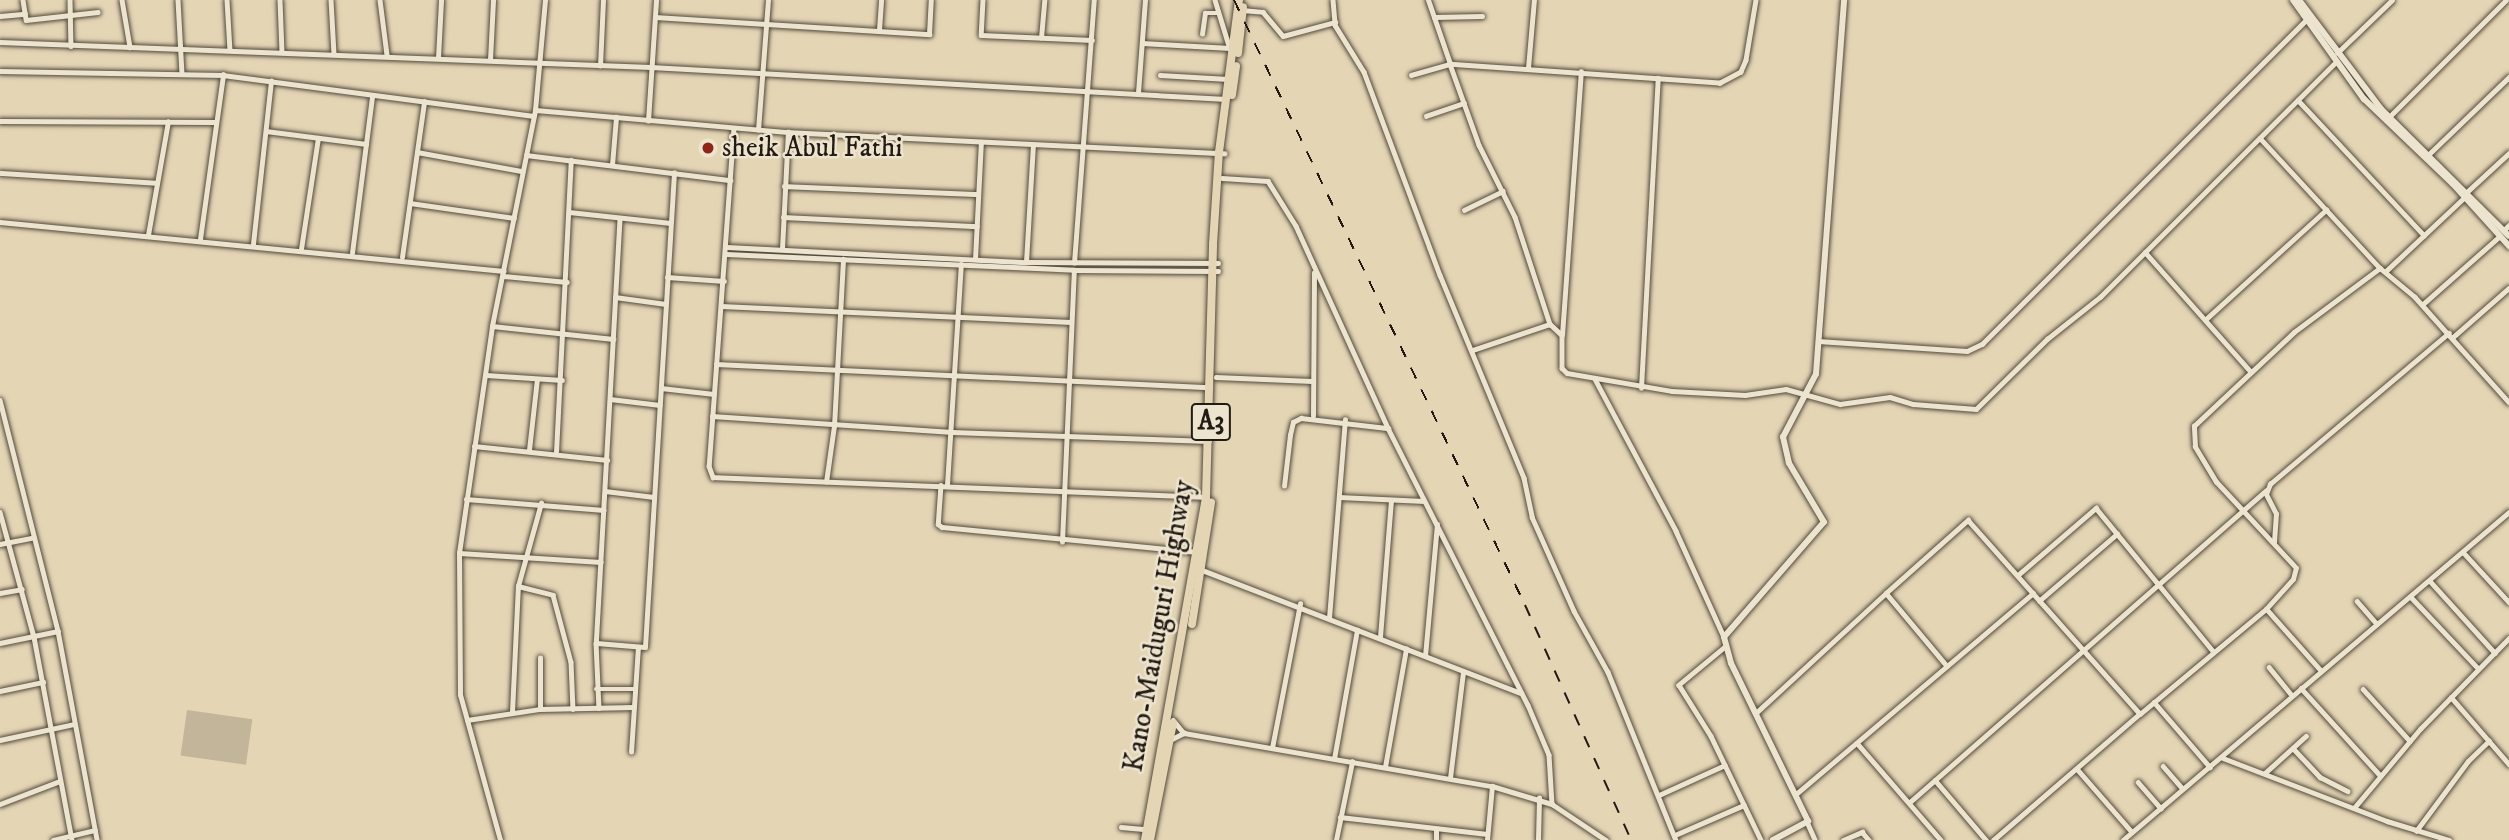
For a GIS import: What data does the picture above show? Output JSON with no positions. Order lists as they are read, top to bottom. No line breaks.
{"streets":{"highway":["A3","Kano-Maiduguri Highway"]},"places":["sheik Abul Fathi"]}
